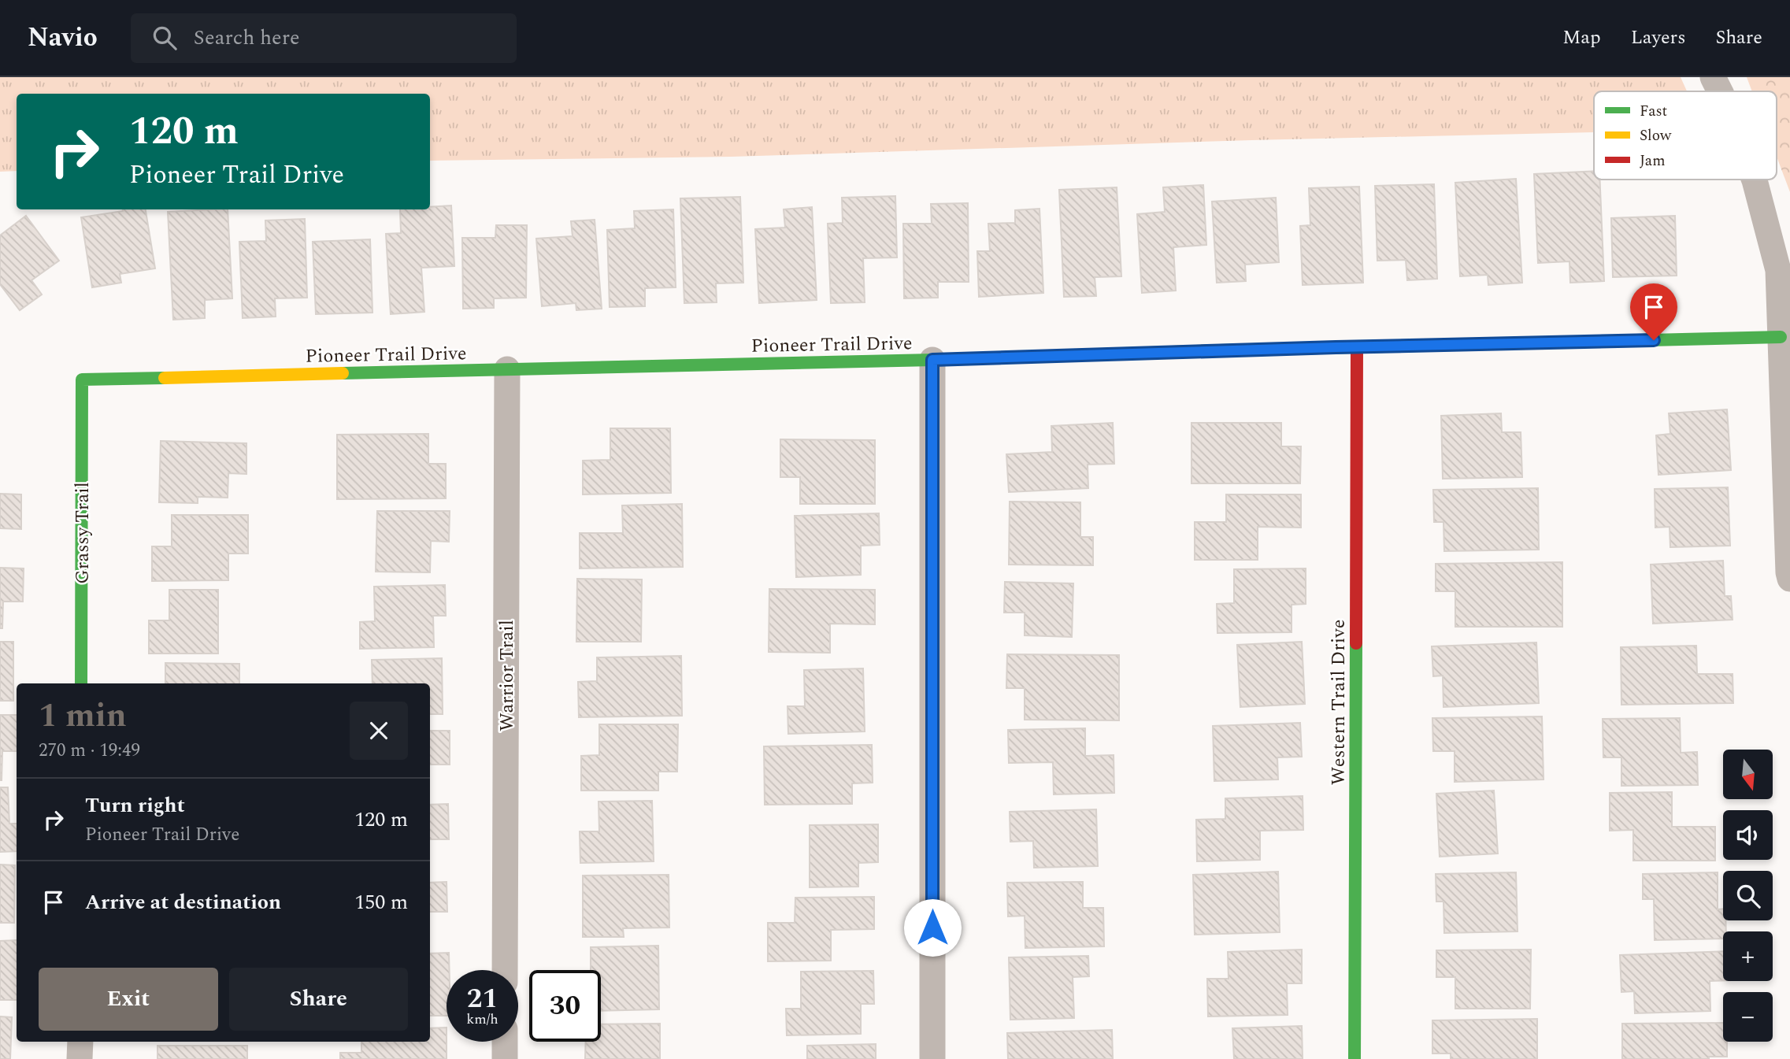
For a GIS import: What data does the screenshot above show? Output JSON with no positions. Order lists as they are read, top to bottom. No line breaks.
{"streets":{"street":["Pioneer Trail Drive","Grassy Trail","Warrior Trail","Western Trail Drive"]},"crossings":[["Pioneer Trail Drive","Grassy Trail"],["Pioneer Trail Drive","Warrior Trail"],["Pioneer Trail Drive","Western Trail Drive"]],"legend":["Fast","Slow","Jam"],"north":"bottom","page":{"header":"Navio","search":"Search here","nav":["Map","Layers","Share"],"turn":["120 m","Pioneer Trail Drive"],"heading":["1 min","270 m · 19:49"],"map_buttons":["+","−"],"list":[{"name":"Turn right","note":"Pioneer Trail Drive","value":"120 m"},{"name":"Arrive at destination","value":"150 m"}],"buttons":["Exit","Share"],"speed":"21 km/h","limit":"30"}}
